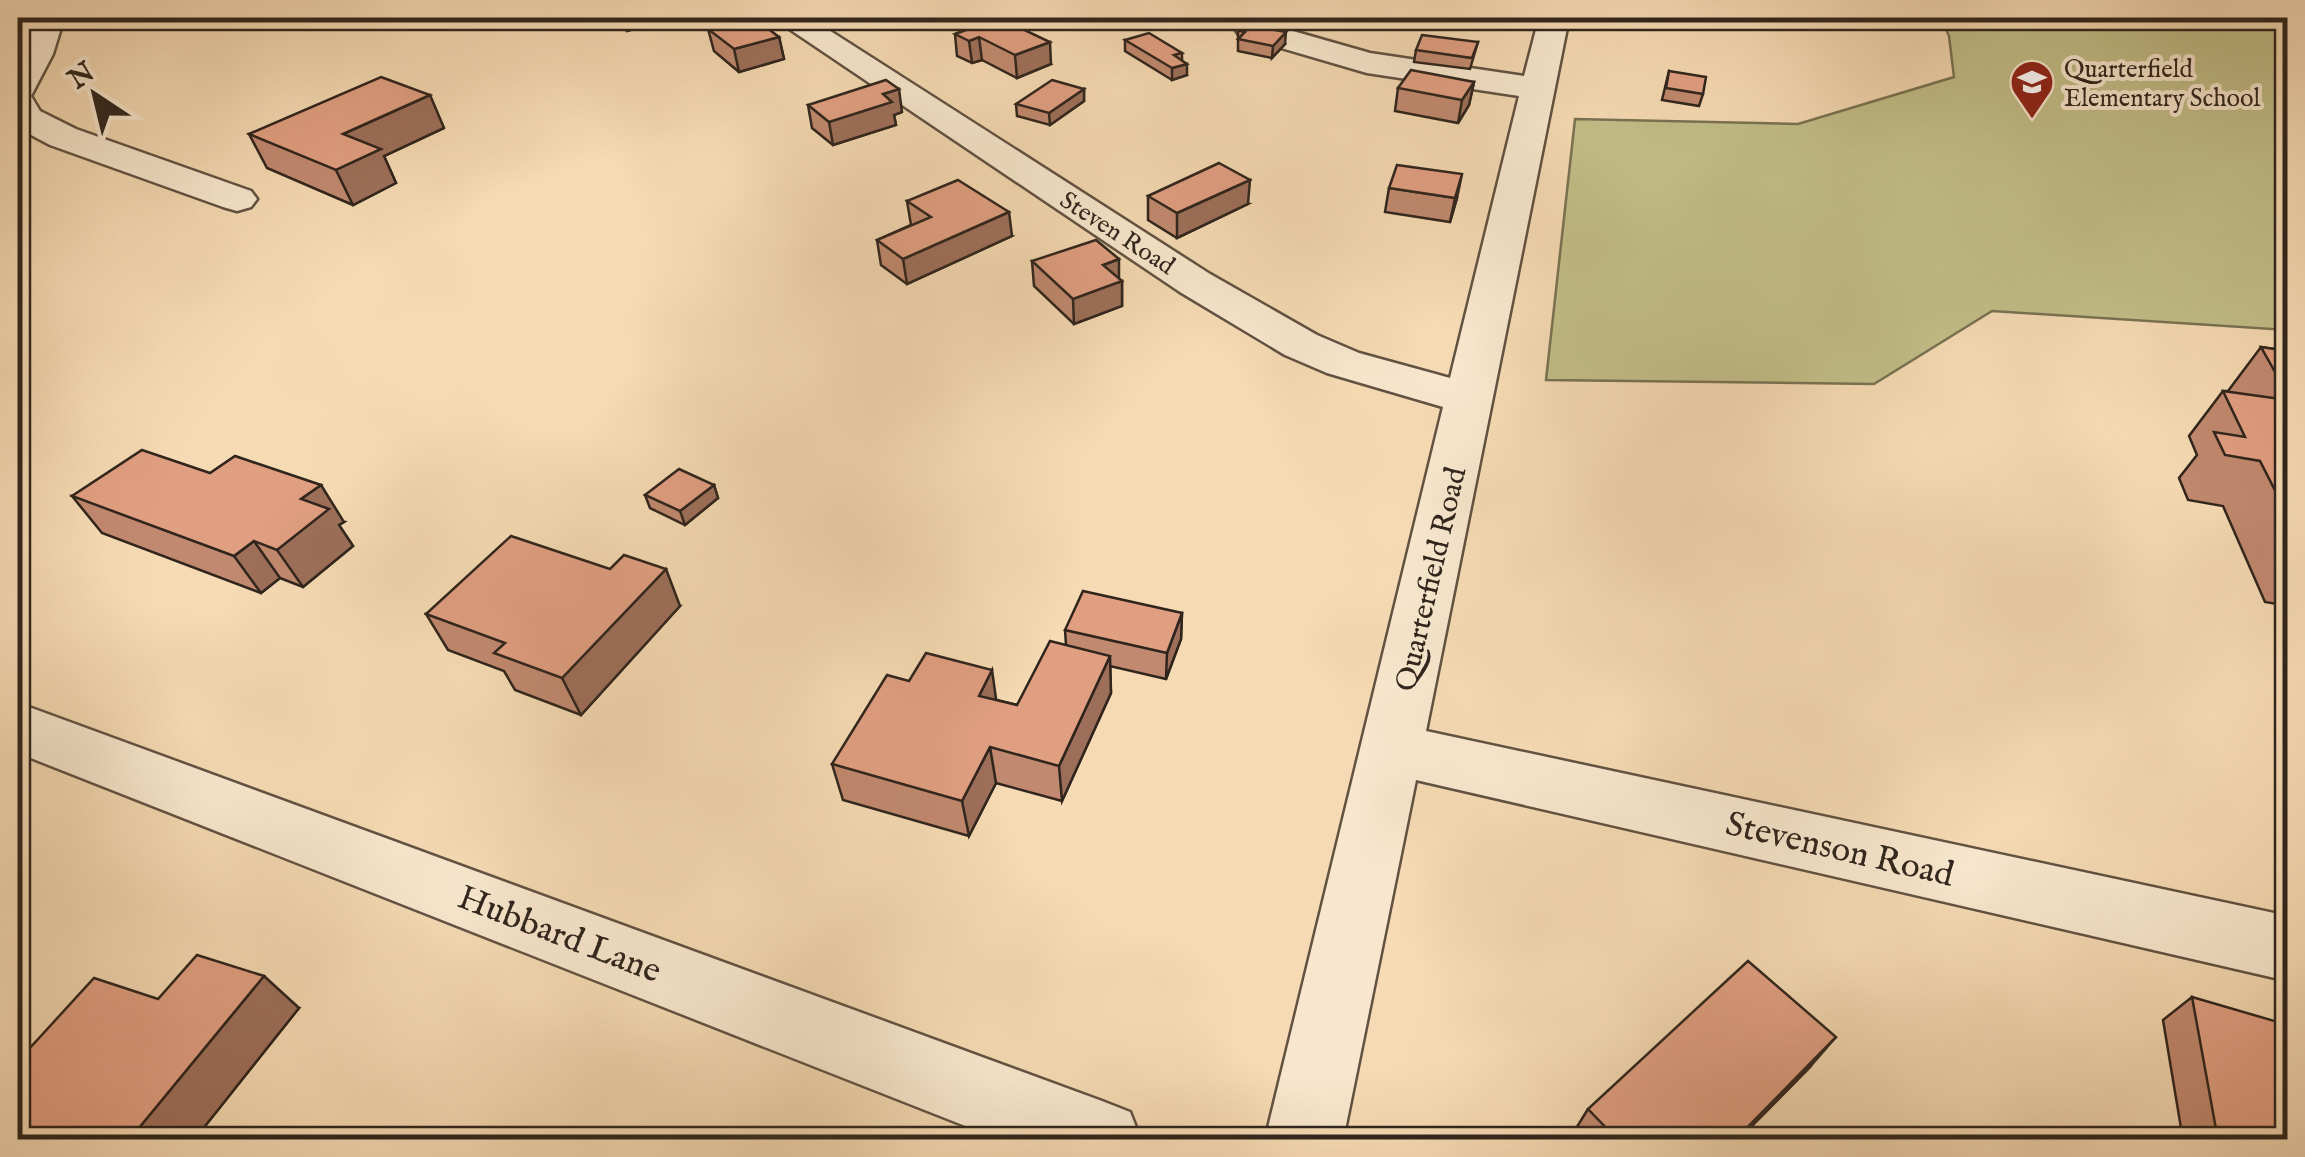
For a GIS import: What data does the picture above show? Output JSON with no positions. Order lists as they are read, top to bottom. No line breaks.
{"streets":{"street":["Steven Road","Quarterfield Road","Stevenson Road","Hubbard Lane"]},"crossings":[["Steven Road","Quarterfield Road"],["Quarterfield Road","Stevenson Road"]],"places":{"school or university":["Quarterfield Elementary School"]},"north":"top left"}
